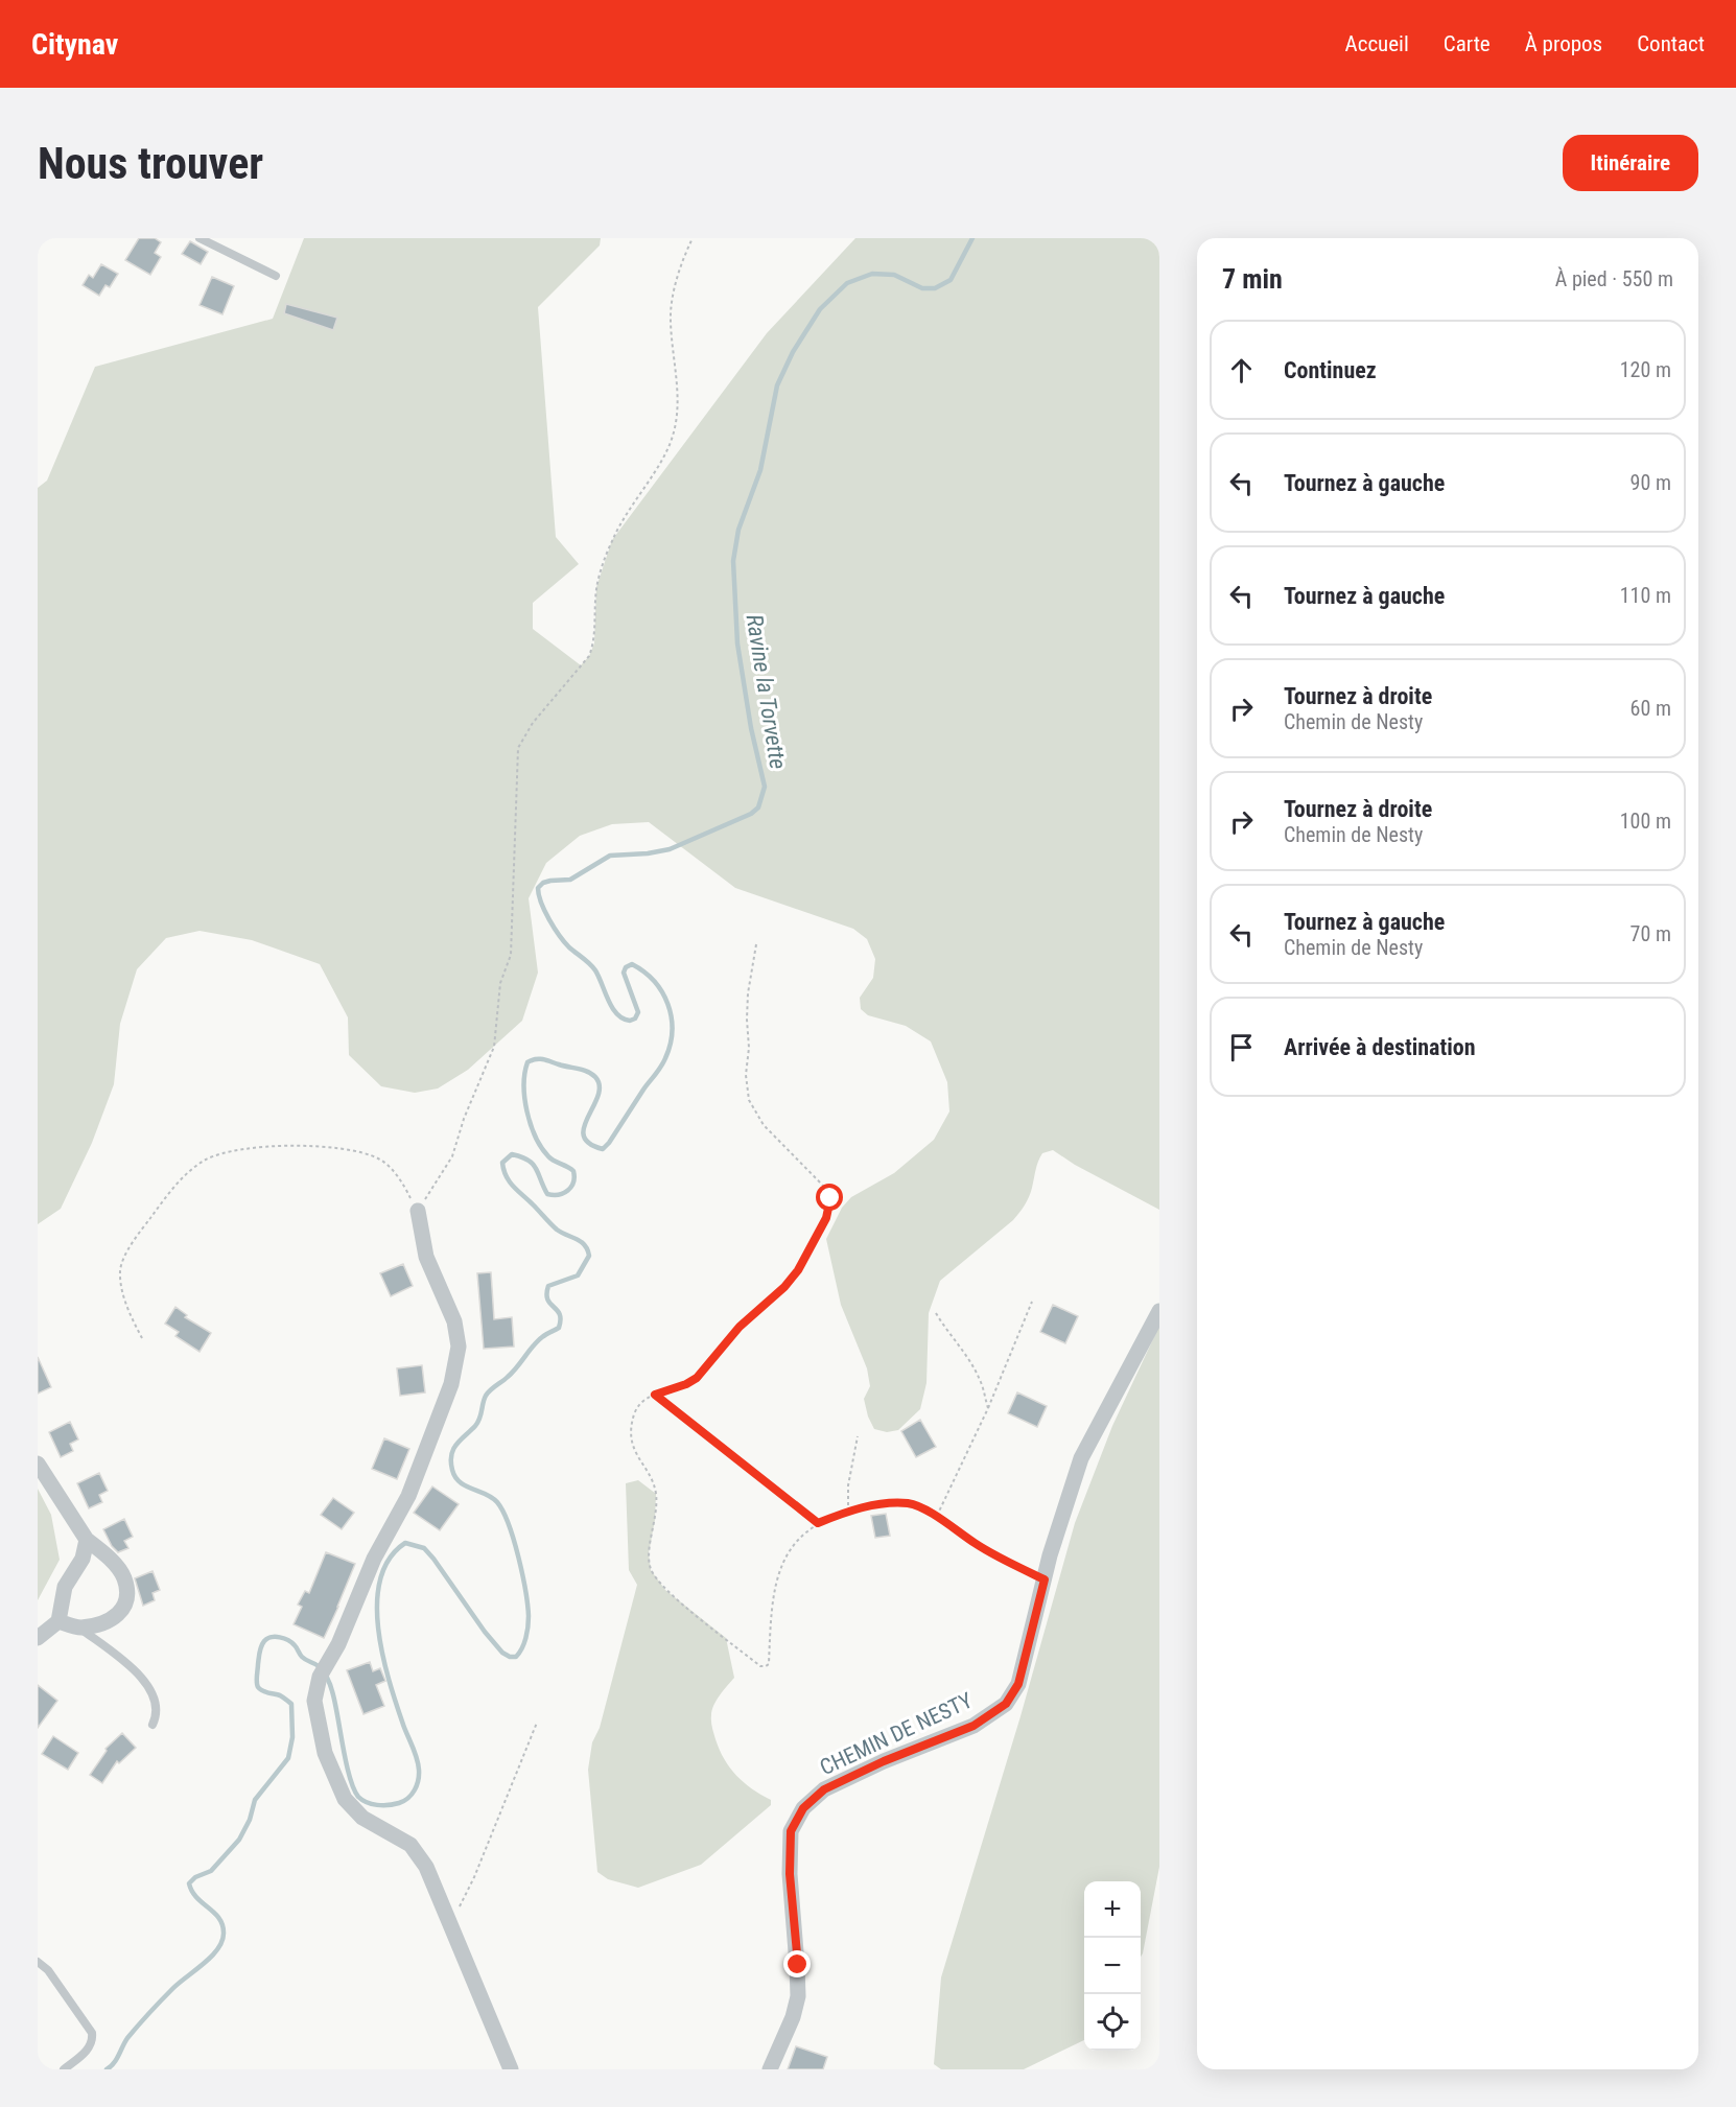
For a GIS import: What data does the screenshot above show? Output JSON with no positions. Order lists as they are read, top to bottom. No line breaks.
{"streets":{"street":["CHEMIN DE NESTY"]},"water":["Ravine la Torvette"],"page":{"header":"Citynav","nav":["Accueil","Carte","À propos","Contact"],"buttons":"Itinéraire","title":"Nous trouver","heading":["7 min","À pied · 550 m"],"list":[["Continuez","120 m"],["Tournez à gauche","90 m"],["Tournez à gauche","110 m"],["Tournez à droite","Chemin de Nesty","60 m"],["Tournez à droite","Chemin de Nesty","100 m"],["Tournez à gauche","Chemin de Nesty","70 m"],"Arrivée à destination"],"map_buttons":["+","−"]}}
